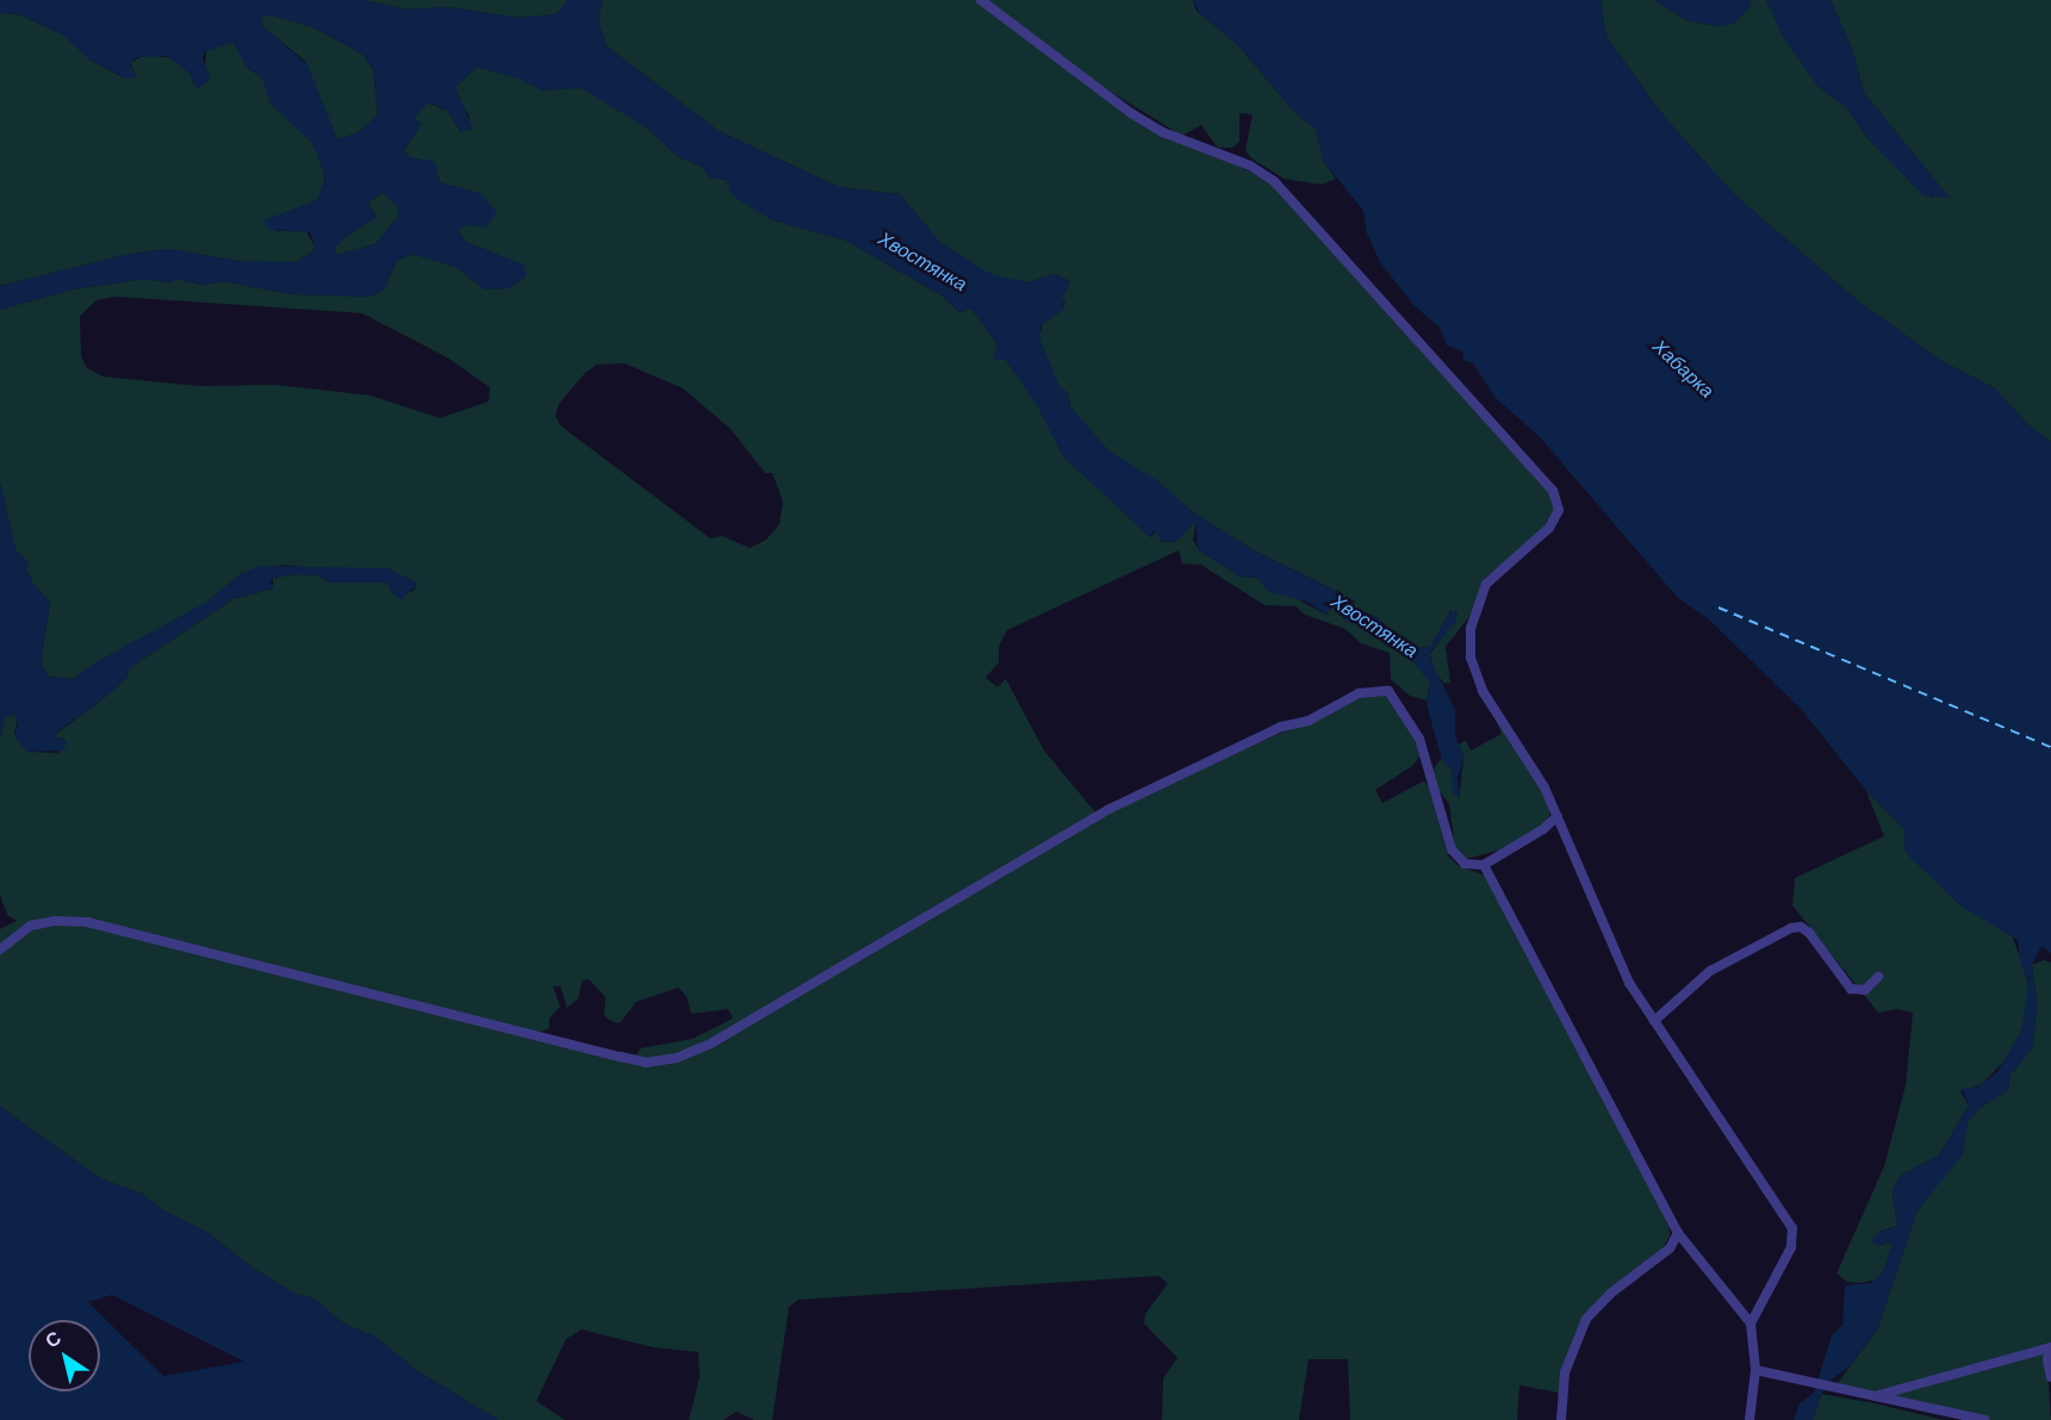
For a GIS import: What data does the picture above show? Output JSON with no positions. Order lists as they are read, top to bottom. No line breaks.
{"water":["Хвостянка","Хабарка"],"north":"top left"}
